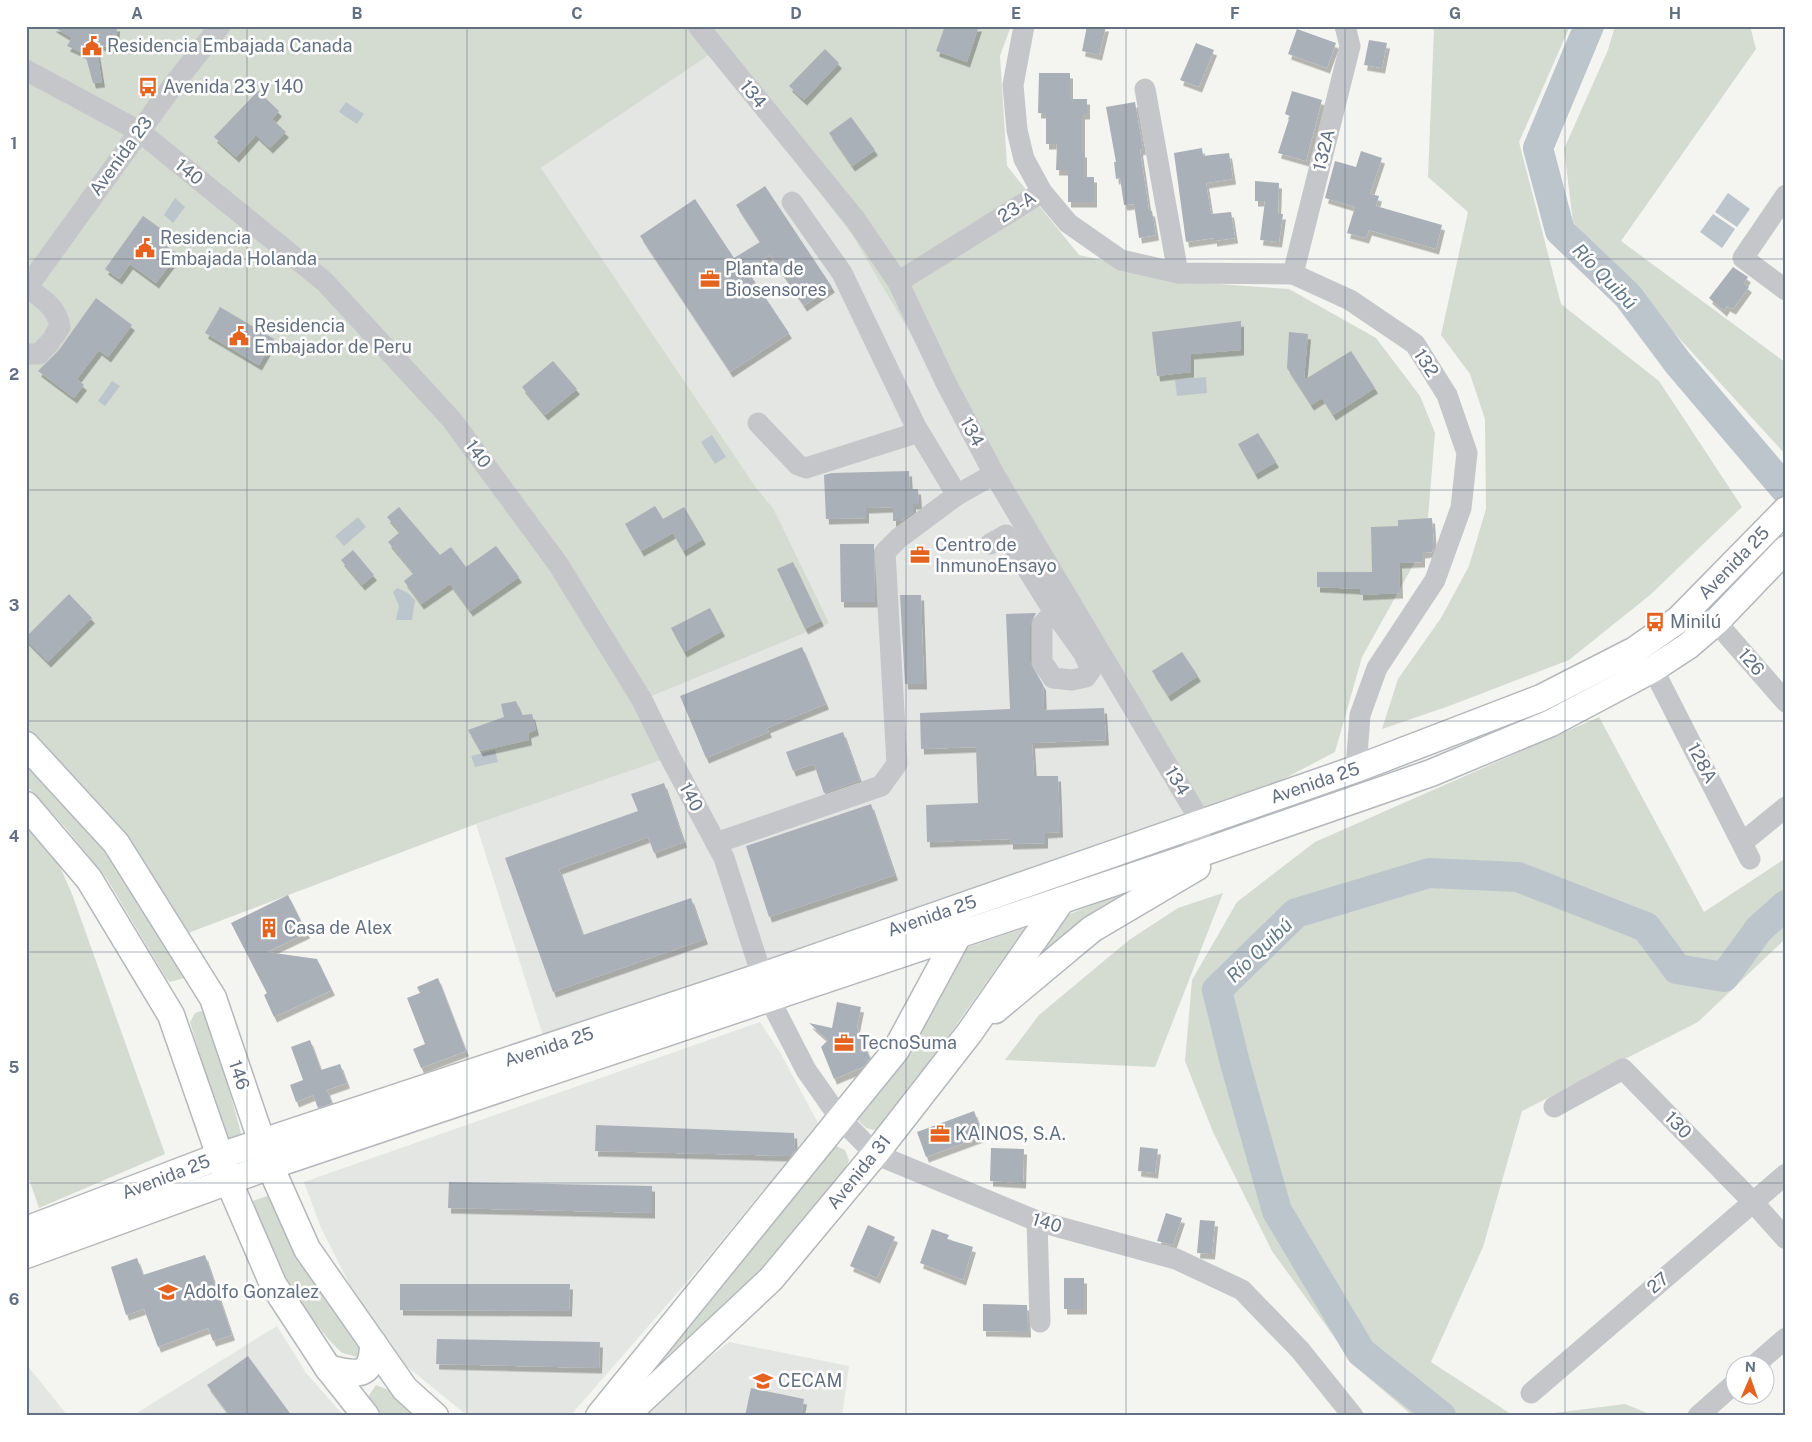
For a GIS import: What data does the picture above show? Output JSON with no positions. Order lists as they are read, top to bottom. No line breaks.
{"streets":{"main road":["Avenida 25","146","Avenida 31"],"street":["134","132A","Avenida 23","140","23-A","132","126","128A","130","27"]},"crossings":[["134","23-A"],["134","Avenida 25"],["132A","132"],["Avenida 23","140"],["140","Avenida 25"],["140","Avenida 31"],["23-A","132"],["132","Avenida 25"],["Avenida 25","126"],["Avenida 25","128A"],["Avenida 25","146"],["Avenida 25","Avenida 31"],["130","27"]],"water":["Río Quibú"],"places":{"public building":["Residencia Embajada Canada","Residencia Embajada Holanda","Residencia Embajador de Peru"],"bus stop":["Avenida 23 y 140","Minilú"],"office":["Planta de Biosensores","Centro de InmunoEnsayo","TecnoSuma","KAINOS, S.A."],"building":["Casa de Alex"],"school or university":["Adolfo Gonzalez","CECAM"]},"north":"top","grid":{"columns":["A","B","C","D","E","F","G","H"],"rows":["1","2","3","4","5","6"]}}
